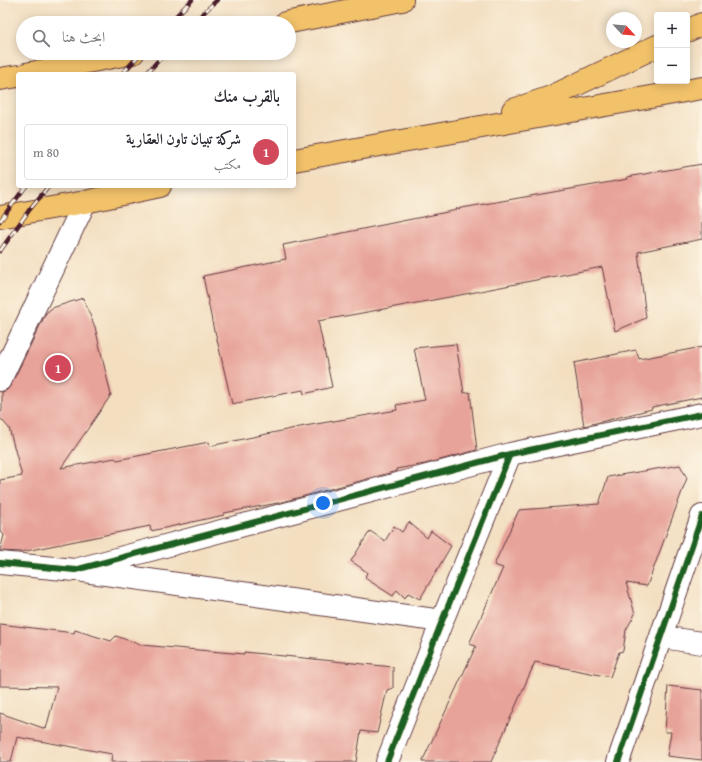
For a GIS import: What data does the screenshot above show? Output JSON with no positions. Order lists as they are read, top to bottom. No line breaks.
{"north":"bottom right","page":{"map_buttons":["+","−"],"search":"ابحث هنا","heading":"بالقرب منك","list":[{"mark":"1","name":"شركة تبيان تاون العقارية","note":"مكتب","value":"80 m"}],"pins":"1"}}
